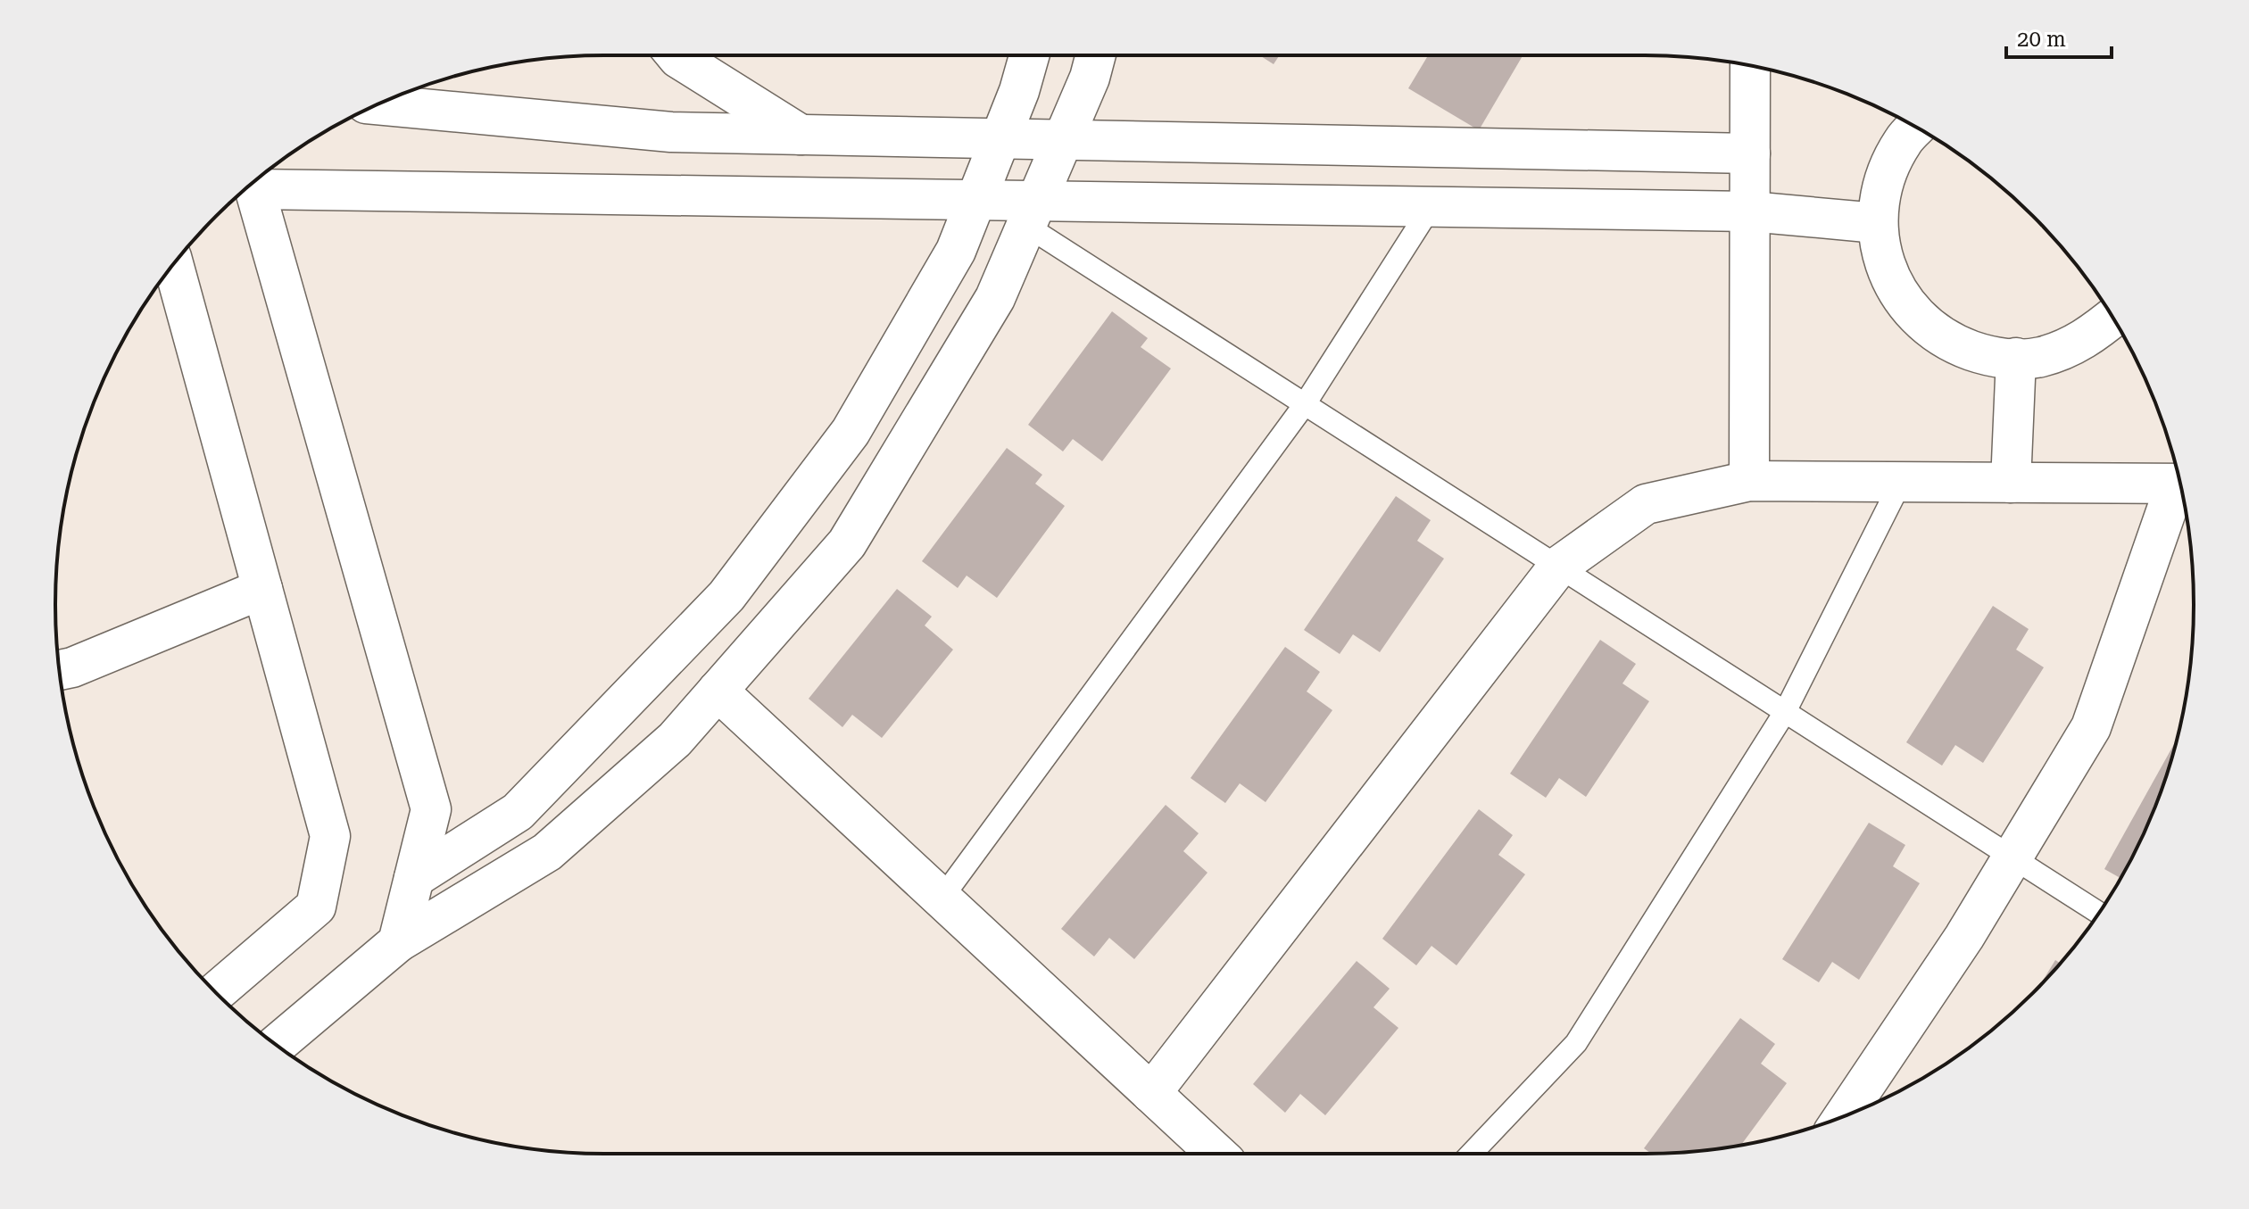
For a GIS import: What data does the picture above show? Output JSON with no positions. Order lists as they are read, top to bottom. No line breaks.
{"scale_bar":"20 m"}
